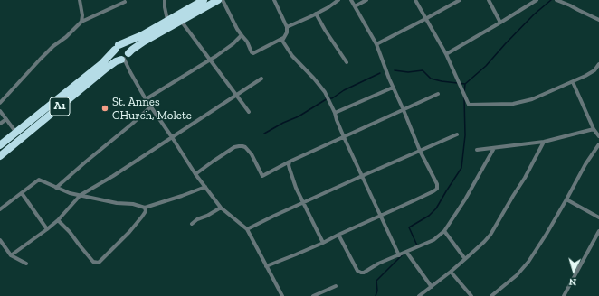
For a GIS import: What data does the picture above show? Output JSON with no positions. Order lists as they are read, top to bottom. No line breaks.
{"streets":{"highway":["A1"]},"places":["St. Annes CHurch, Molete"],"north":"bottom"}
